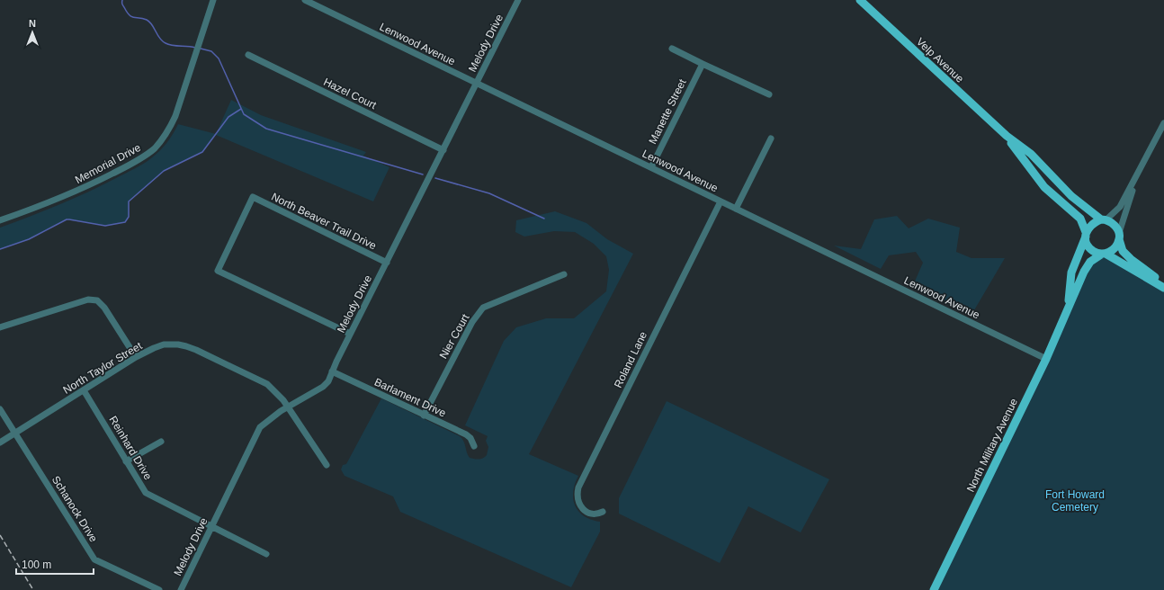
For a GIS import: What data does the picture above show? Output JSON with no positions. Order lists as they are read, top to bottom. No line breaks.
{"streets":{"main road":["Velp Avenue","North Military Avenue"],"street":["Melody Drive","Lenwood Avenue","Hazel Court","Manette Street","Memorial Drive","North Beaver Trail Drive","Nier Court","Roland Lane","North Taylor Street","Barlament Drive","Reinhard Drive","Schanock Drive"]},"crossings":[["Melody Drive","Lenwood Avenue"],["Melody Drive","Hazel Court"],["Melody Drive","North Beaver Trail Drive"],["Melody Drive","North Taylor Street"],["Melody Drive","Barlament Drive"],["Melody Drive","Reinhard Drive"],["Lenwood Avenue","Manette Street"],["Lenwood Avenue","Roland Lane"],["Lenwood Avenue","North Military Avenue"],["Velp Avenue","North Military Avenue"],["Nier Court","Barlament Drive"],["North Taylor Street","Reinhard Drive"],["North Taylor Street","Schanock Drive"]],"parks":["Fort Howard Cemetery"],"scale_bar":"100 m","north":"top"}
